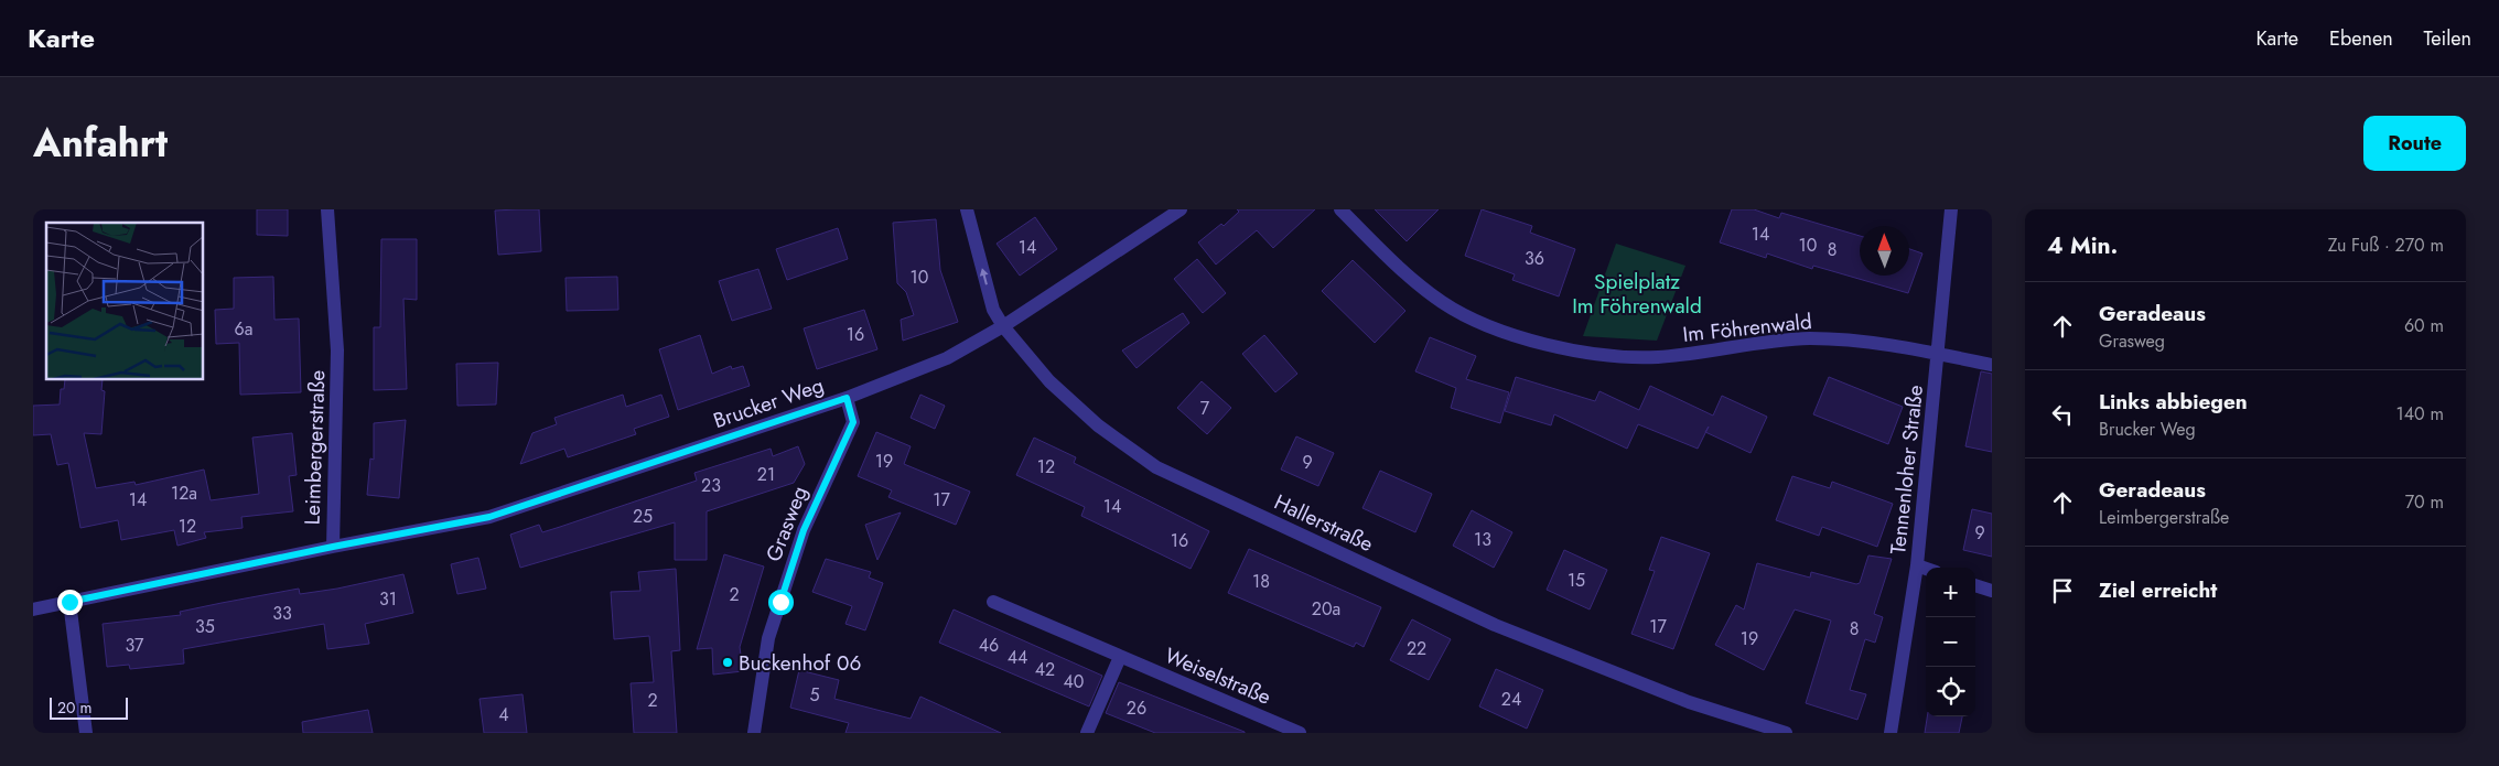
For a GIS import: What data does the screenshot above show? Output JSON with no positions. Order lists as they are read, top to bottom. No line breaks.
{"streets":{"street":["Im Föhrenwald","Brucker Weg","Leimbergerstraße","Tennenloher Straße","Hallerstraße","Grasweg","Weiselstraße"]},"crossings":[["Im Föhrenwald","Tennenloher Straße"],["Brucker Weg","Leimbergerstraße"],["Brucker Weg","Hallerstraße"],["Brucker Weg","Grasweg"]],"parks":["Spielplatz Im Föhrenwald"],"places":["Buckenhof 06"],"house_numbers":["14","10","14","8","36","10","6a","16","7","19","9","12","21","23","12a","14","17","14","25","12","9","13","16","15","18","2","31","20a","33","35","17","8","19","37","46","22","44","42","40","5","24","2","26","4"],"scale_bar":"20 m","north":"top","page":{"header":"Karte","nav":["Karte","Ebenen","Teilen"],"title":"Anfahrt","buttons":"Route","heading":["4 Min.","Zu Fuß · 270 m"],"list":[["Geradeaus","Grasweg","60 m"],["Links abbiegen","Brucker Weg","140 m"],["Geradeaus","Leimbergerstraße","70 m"],"Ziel erreicht"],"map_buttons":["+","−"],"scale":"20 m"}}
